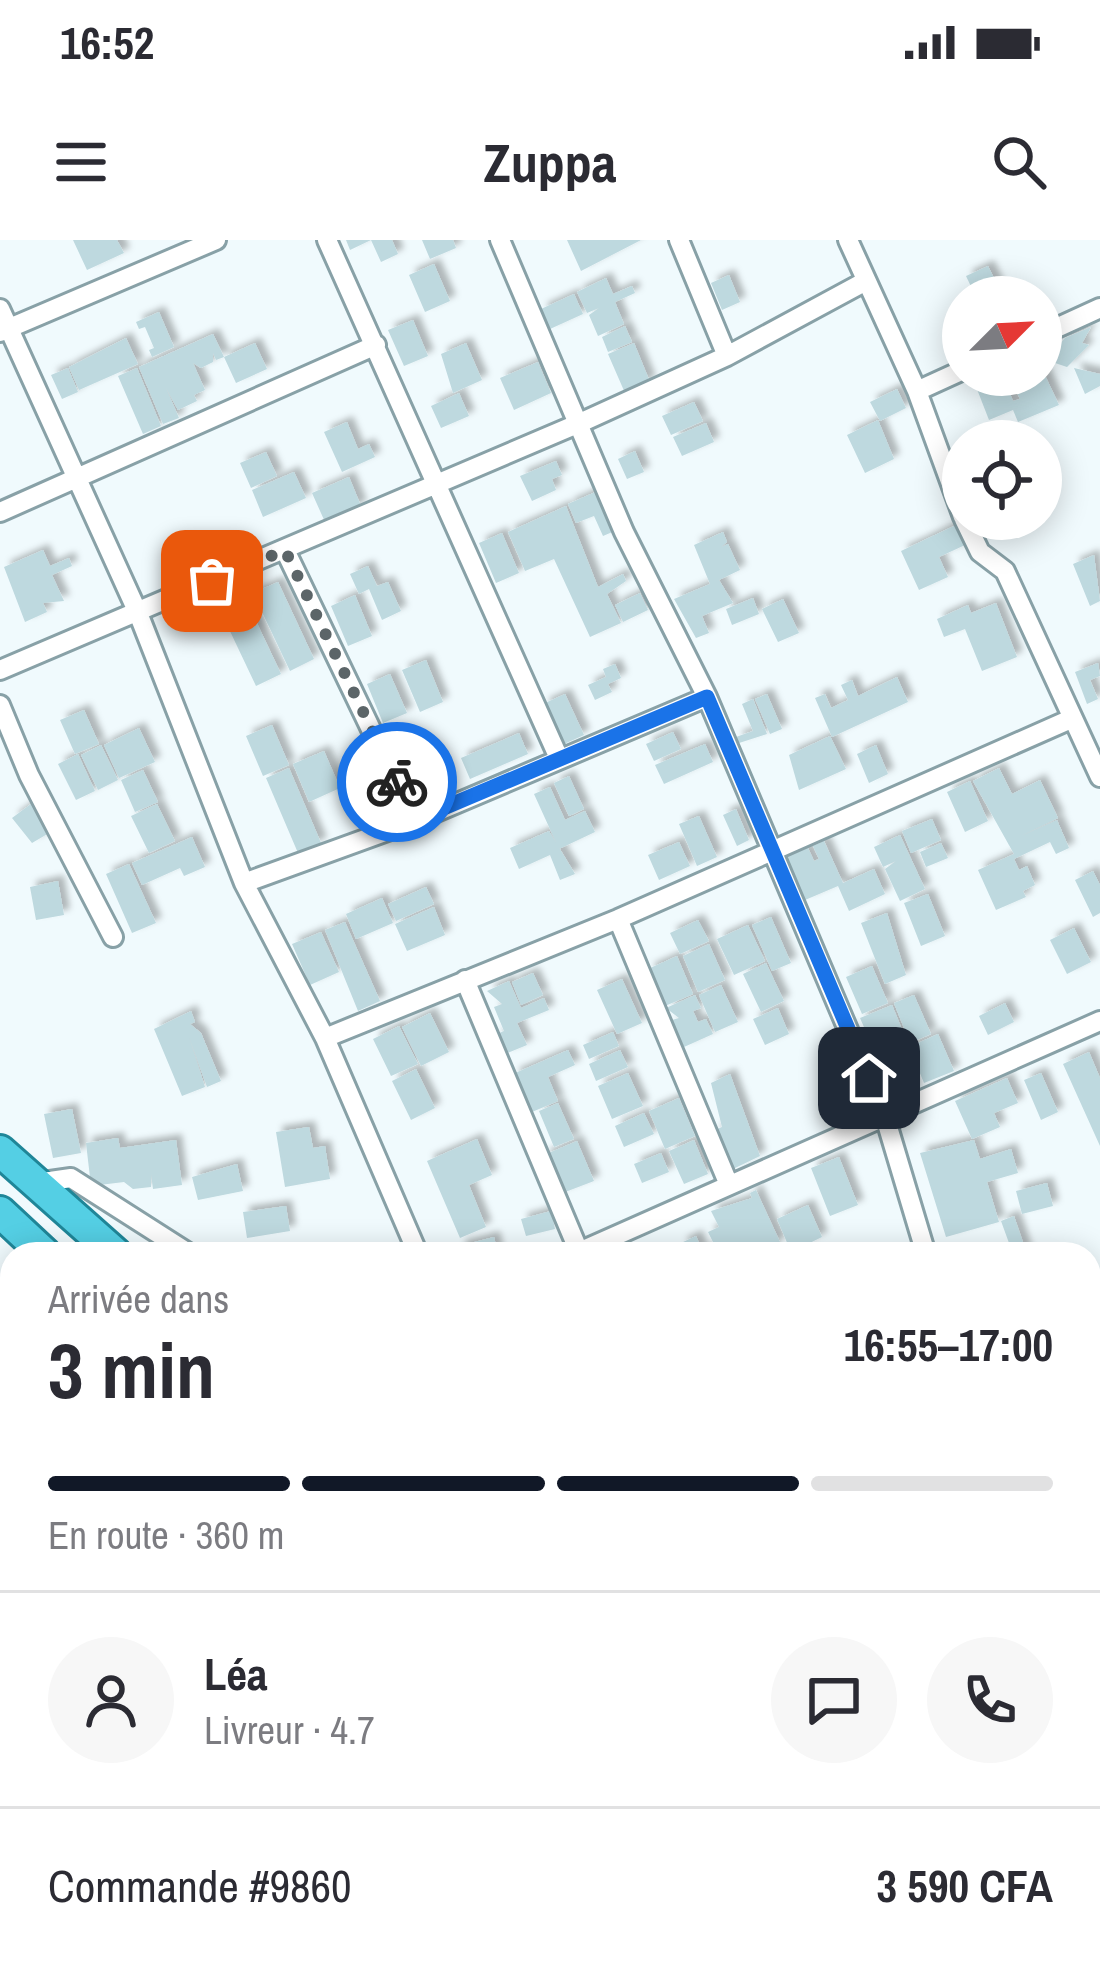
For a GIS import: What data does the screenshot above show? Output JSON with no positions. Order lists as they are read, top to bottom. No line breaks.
{"north":"top right","page":{"status":"16:52","header":"Zuppa","heading":["3 min","Arrivée dans","16:55–17:00"],"panel":["Léa","Livreur · 4.7","Commande #9860","3 590 CFA"],"bar":"En route · 360 m"}}
